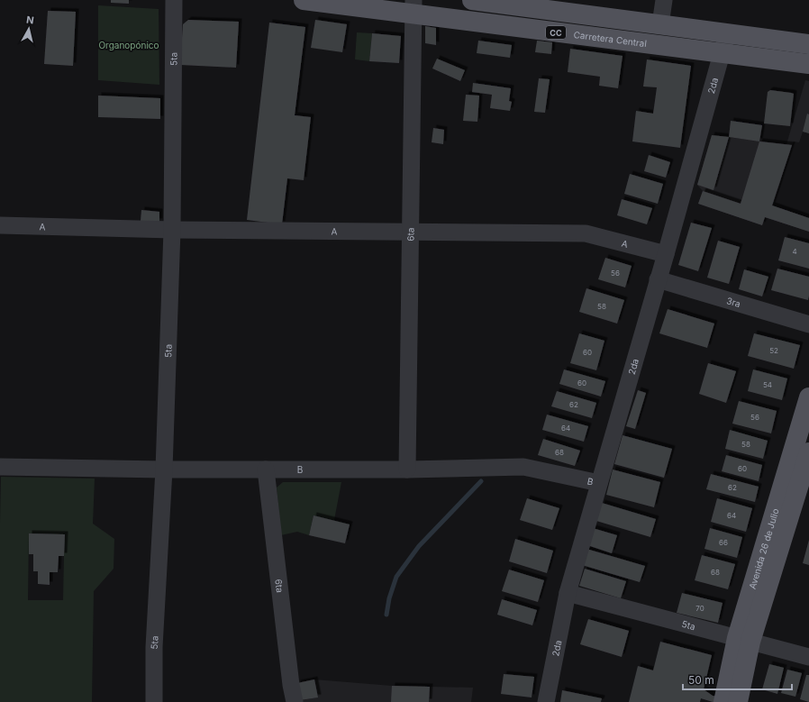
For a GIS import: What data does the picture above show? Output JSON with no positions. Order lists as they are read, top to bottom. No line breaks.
{"streets":{"main road":["CC","Carretera Central","Avenida 26 de Julio"],"street":["5ta","2da","A","6ta","3ra","B"]},"crossings":[["Carretera Central","2da"],["Carretera Central","6ta"],["5ta","2da"],["5ta","A"],["5ta","B"],["5ta","Avenida 26 de Julio"],["2da","A"],["2da","3ra"],["2da","B"],["A","6ta"],["6ta","B"]],"parks":["Organopónico"],"house_numbers":["4","56","58","52","60","60","54","62","56","64","58","68","60","62","64","66","68","70"],"scale_bar":"50 m","north":"top"}
